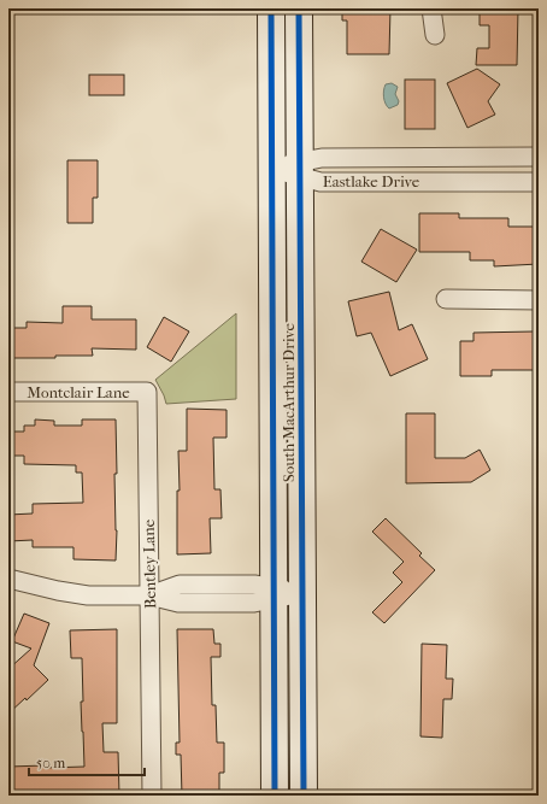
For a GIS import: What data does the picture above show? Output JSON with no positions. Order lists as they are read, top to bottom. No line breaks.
{"streets":{"main road":["South MacArthur Drive"],"street":["Eastlake Drive","Montclair Lane","Bentley Lane"]},"crossings":[["Eastlake Drive","South MacArthur Drive"],["Montclair Lane","Bentley Lane"]],"scale_bar":"50 m"}
